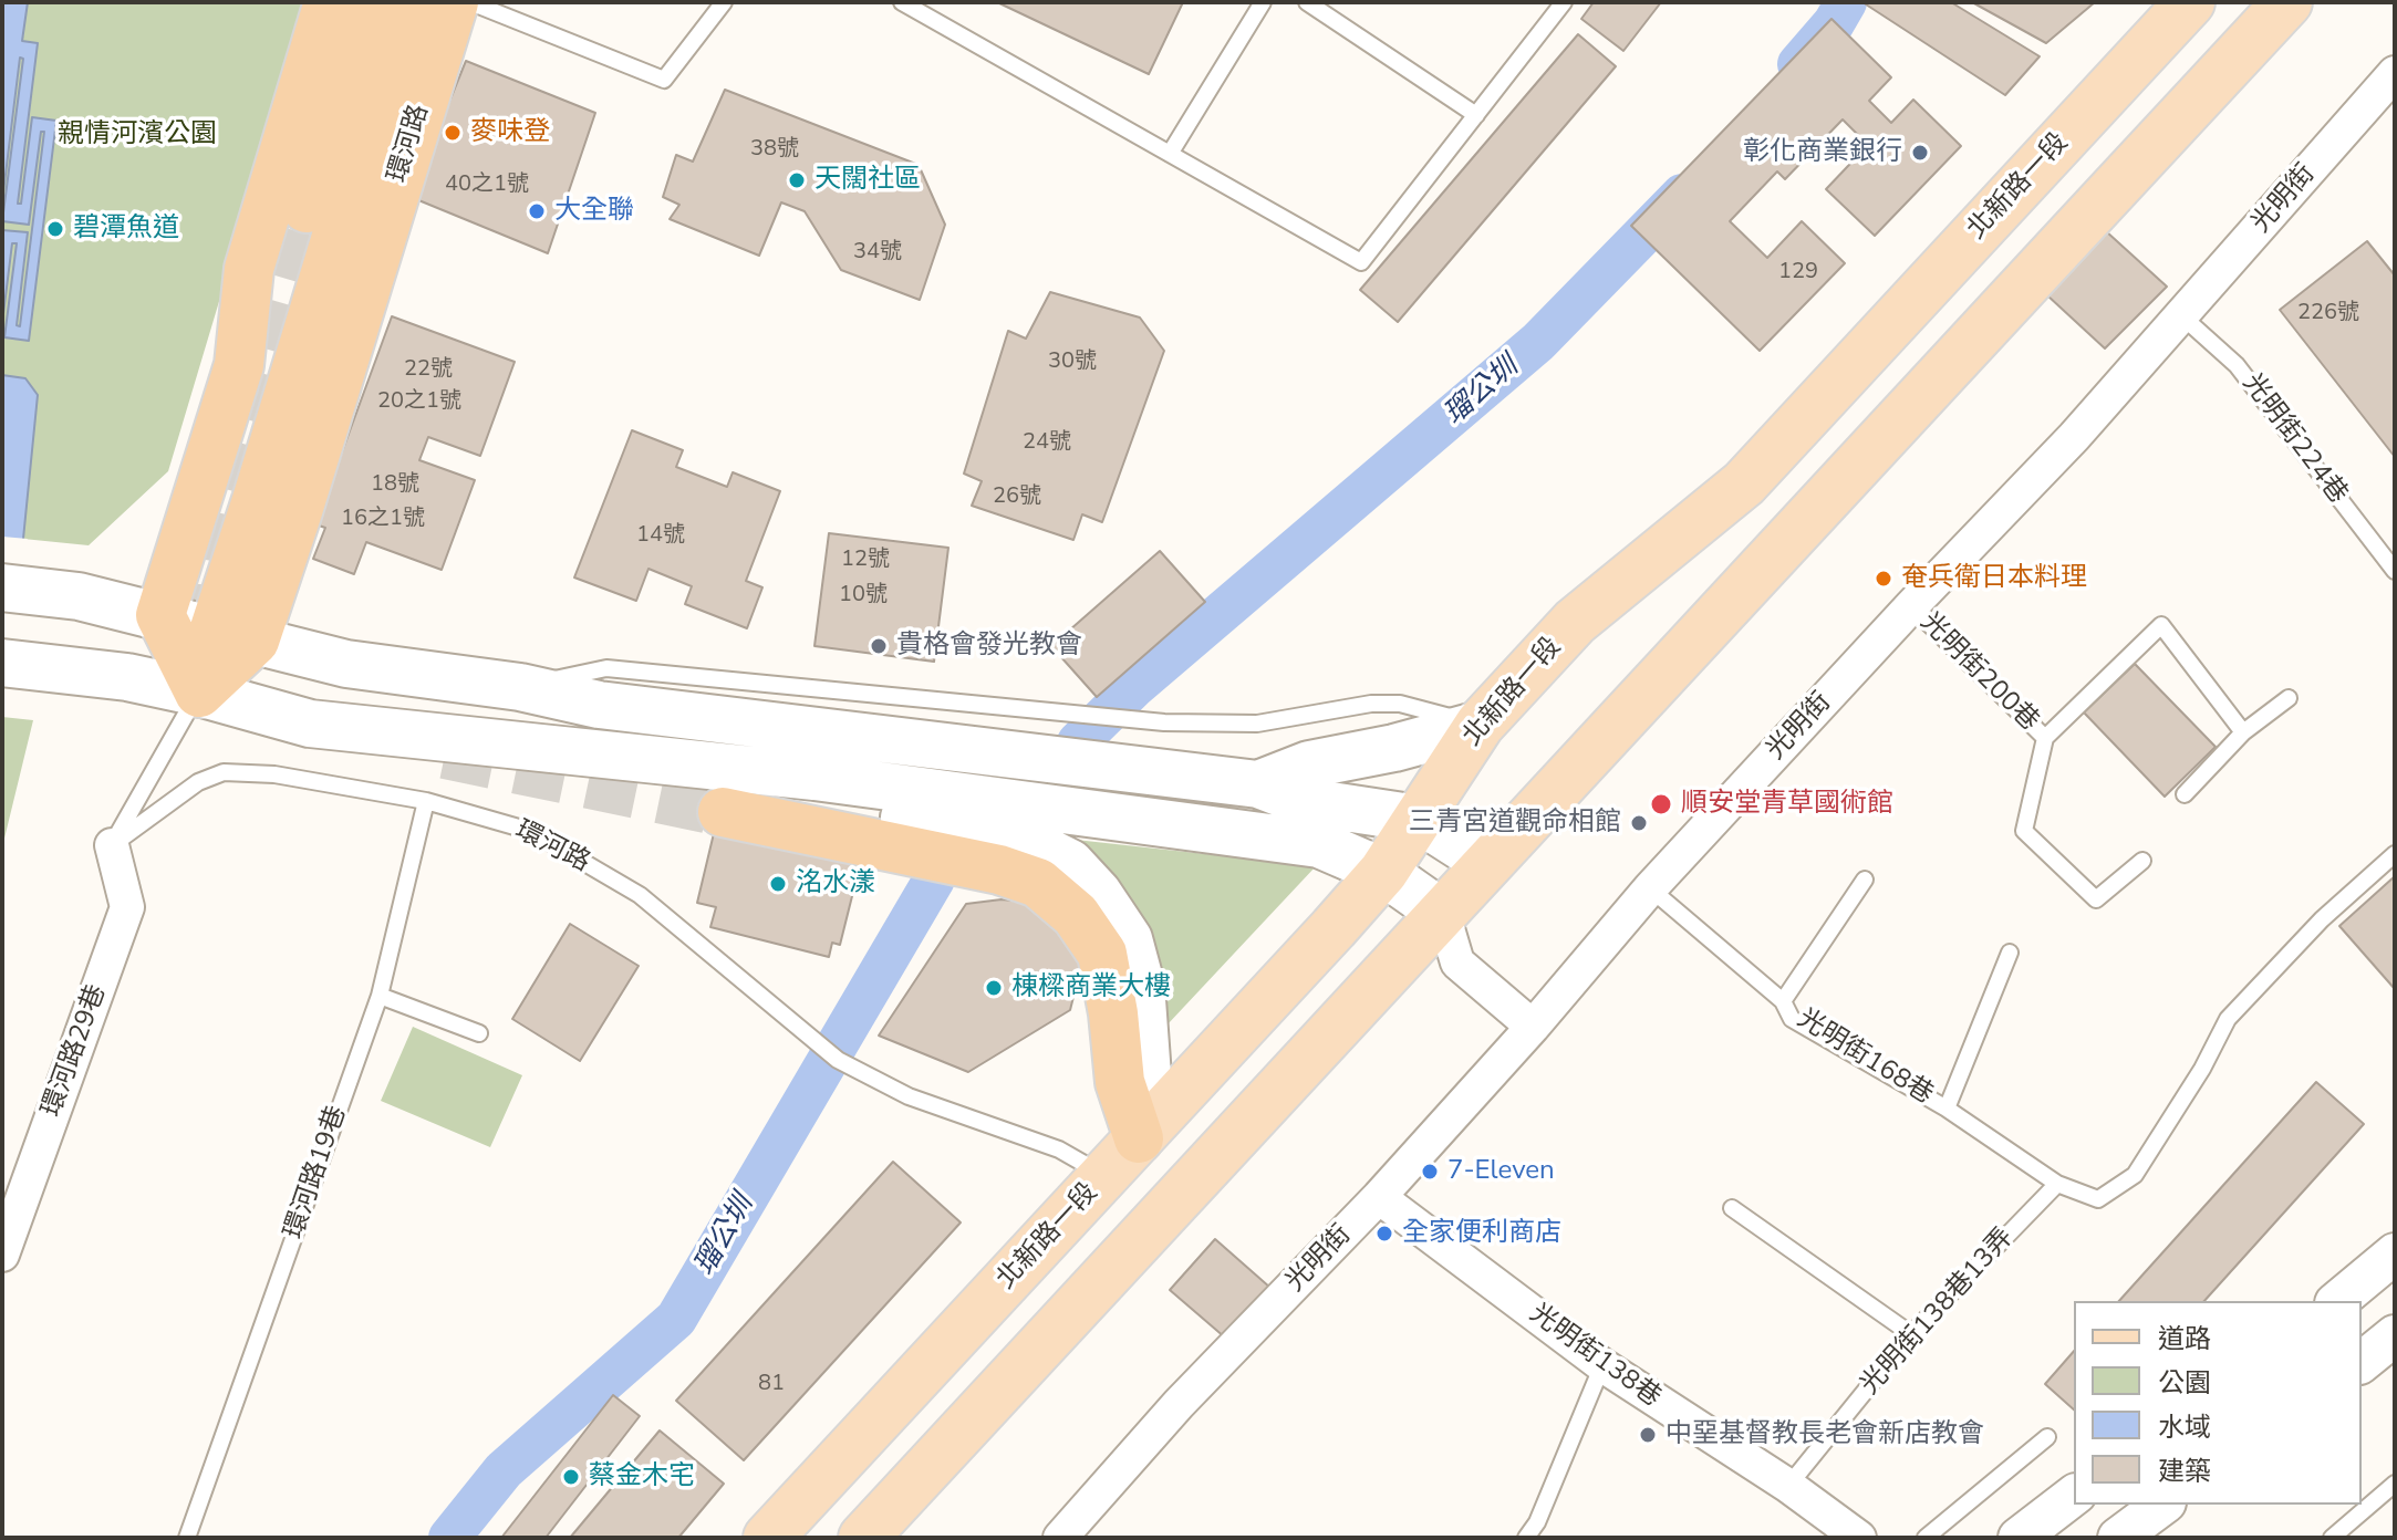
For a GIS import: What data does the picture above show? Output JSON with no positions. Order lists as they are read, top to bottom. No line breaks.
{"streets":{"highway":["環河路"],"main road":["北新路一段"],"street":["光明街","環河路29巷","光明街138巷"],"lane":["光明街224巷","光明街200巷","光明街168巷","環河路19巷","光明街138巷13弄"]},"crossings":[["環河路","北新路一段"],["環河路","環河路29巷"],["環河路","環河路19巷"],["光明街","光明街224巷"],["光明街","光明街200巷"],["光明街","光明街168巷"],["光明街","光明街138巷"],["光明街168巷","光明街138巷13弄"],["光明街138巷13弄","光明街138巷"]],"water":["瑠公圳"],"parks":["親情河濱公園"],"places":["麥味登","彰化商業銀行","天闊社區","大全聯","碧潭魚道","奄兵衛日本料理","貴格會發光教會","順安堂青草國術館","三青宮道觀命相館","洺水漾","棟樑商業大樓","7-Eleven","全家便利商店","中堊基督教長老會新店教會","蔡金木宅"],"house_numbers":["38號","40之1號","34號","129","226號","30號","22號","20之1號","24號","18號","26號","16之1號","14號","12號","10號","81"],"legend":["道路","公園","水域","建築"]}
